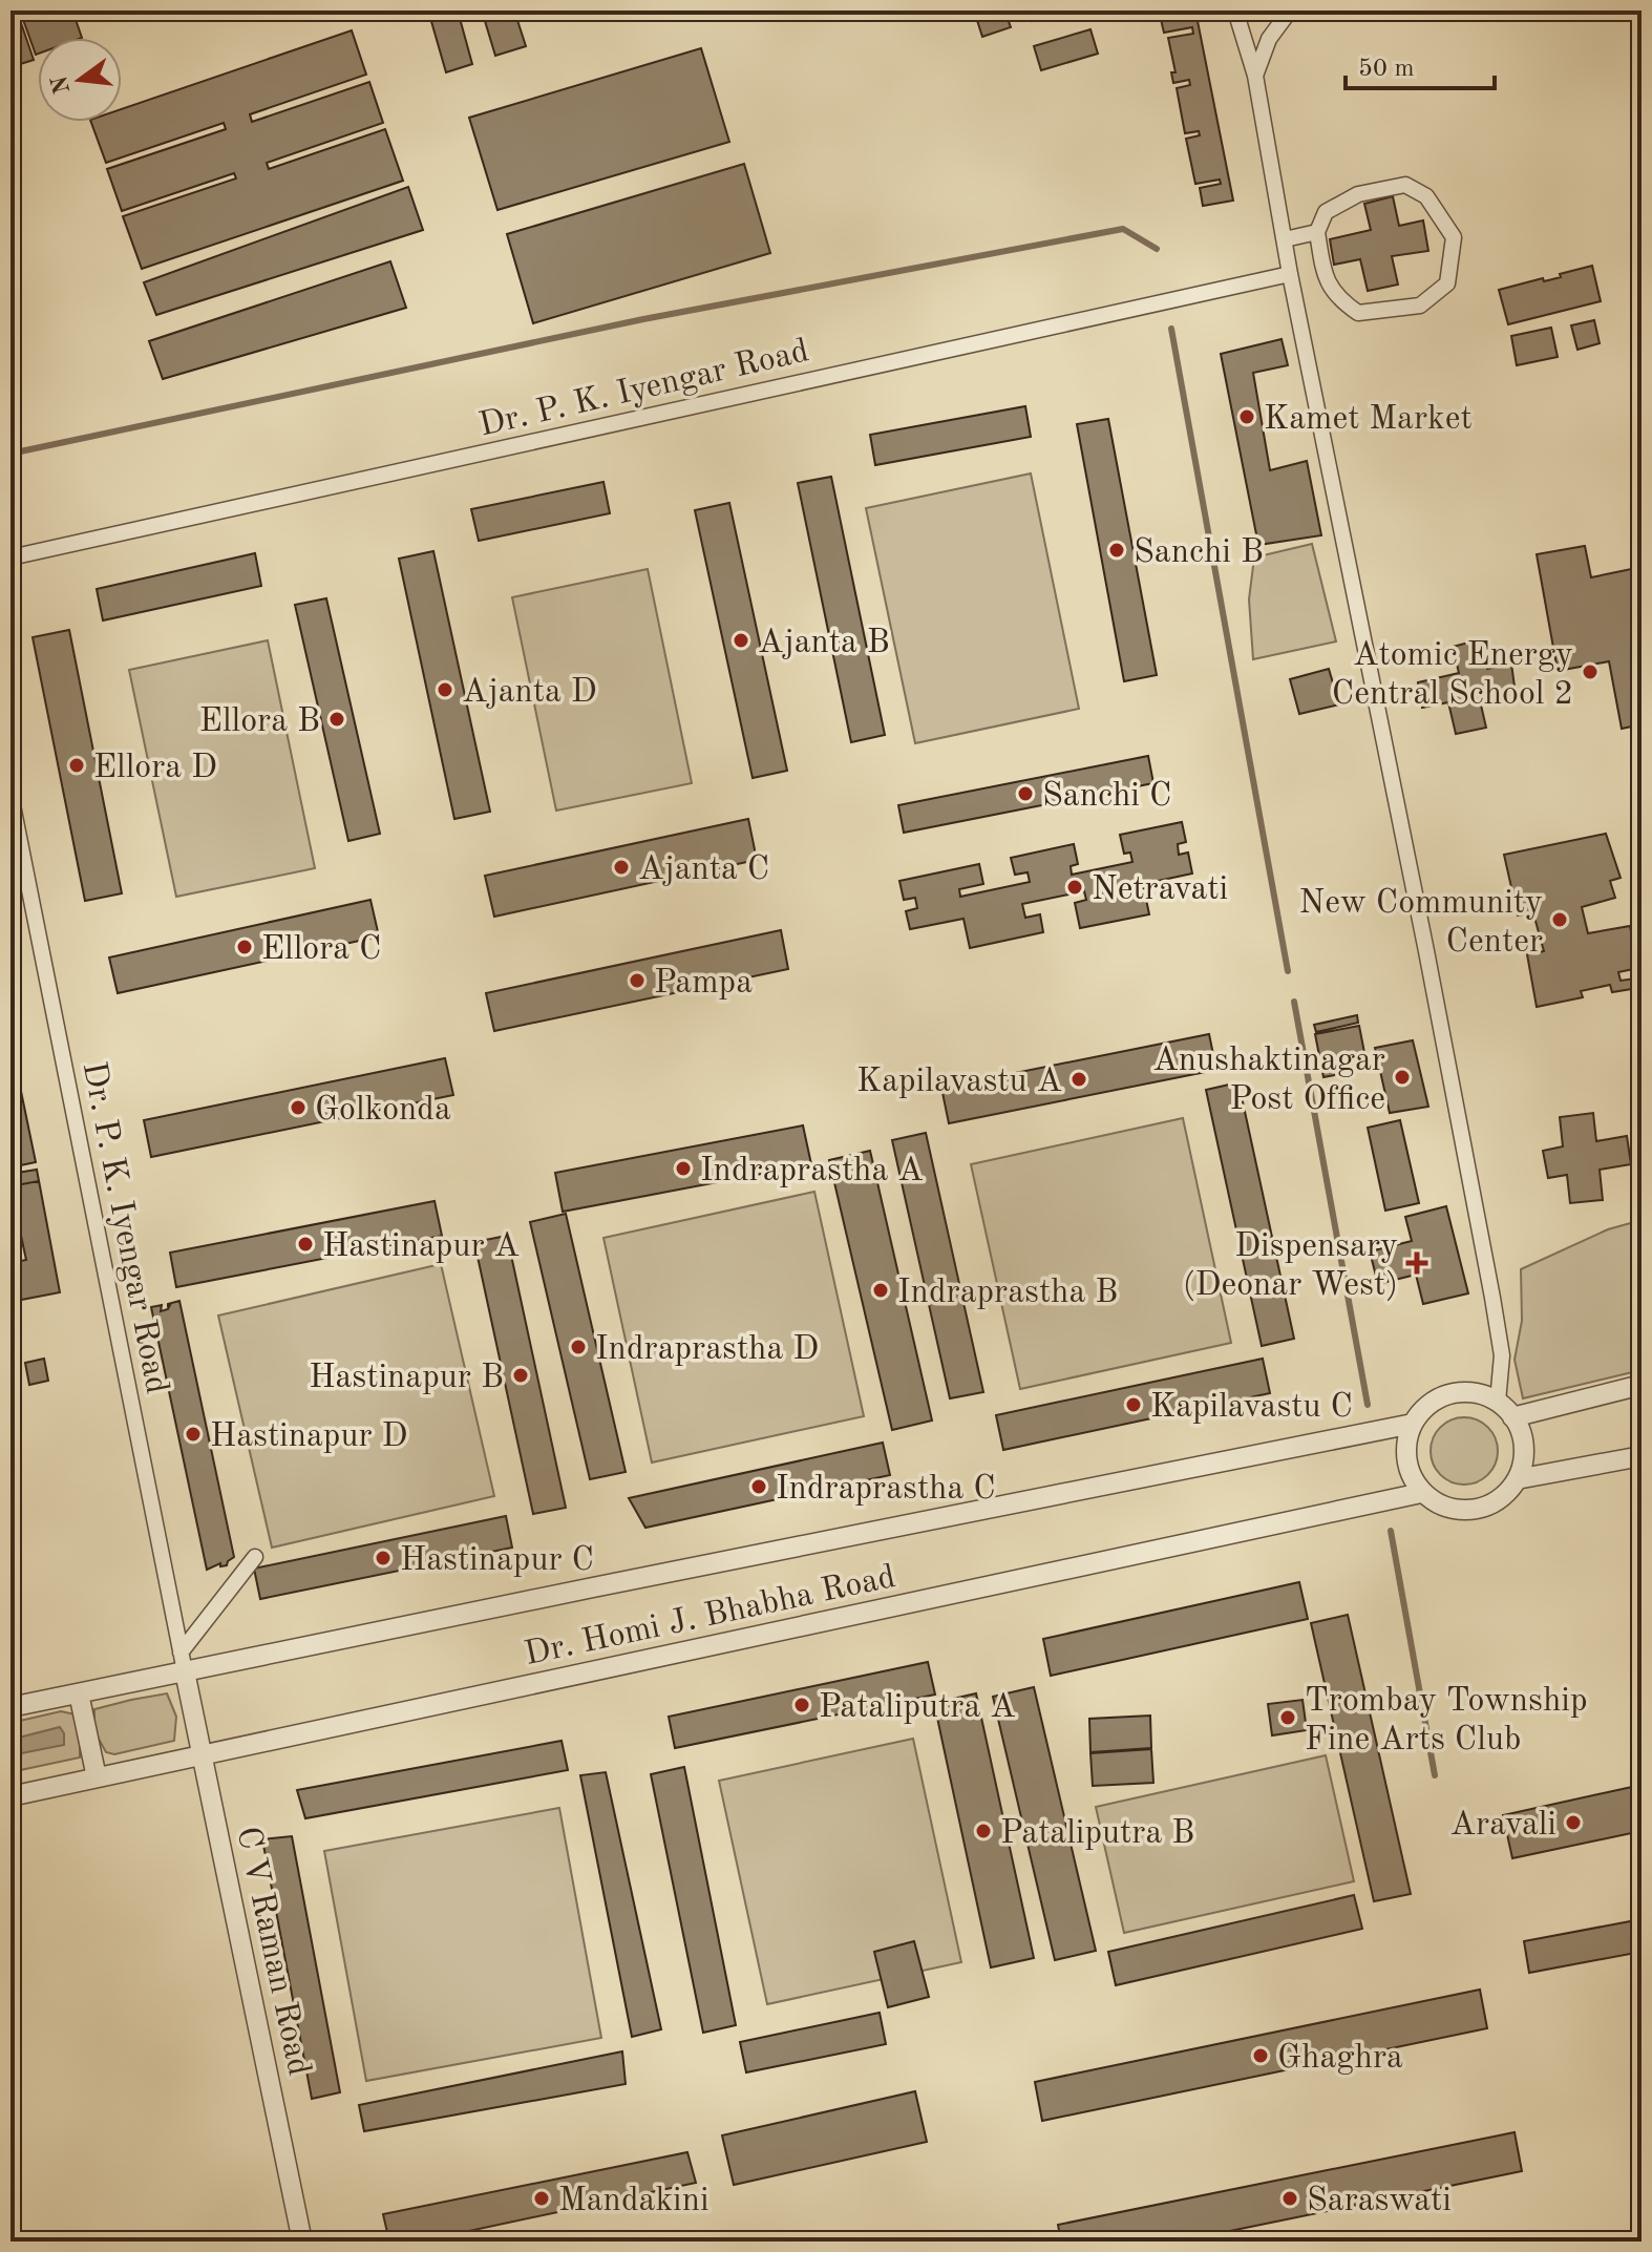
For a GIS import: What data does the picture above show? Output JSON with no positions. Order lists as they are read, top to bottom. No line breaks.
{"streets":{"street":["Dr. P. K. Iyengar Road","Dr. Homi J. Bhabha Road","C V Raman Road"]},"crossings":[["Dr. P. K. Iyengar Road","Dr. Homi J. Bhabha Road"],["Dr. P. K. Iyengar Road","C V Raman Road"],["Dr. Homi J. Bhabha Road","C V Raman Road"]],"places":{"other":["Kamet Market","Sanchi B","Ajanta B","Atomic Energy Central School 2","Ajanta D","Ellora B","Ellora D","Sanchi C","Ajanta C","Netravati","New Community Center","Ellora C","Pampa","Anushaktinagar Post Office","Kapilavastu A","Golkonda","Indraprastha A","Hastinapur A","Indraprastha B","Indraprastha D","Hastinapur B","Kapilavastu C","Hastinapur D","Indraprastha C","Hastinapur C","Pataliputra A","Trombay Township Fine Arts Club","Aravali","Pataliputra B","Ghaghra","Mandakini","Saraswati"],"health":["Dispensary (Deonar West)"]},"scale_bar":"50 m","north":"left"}
